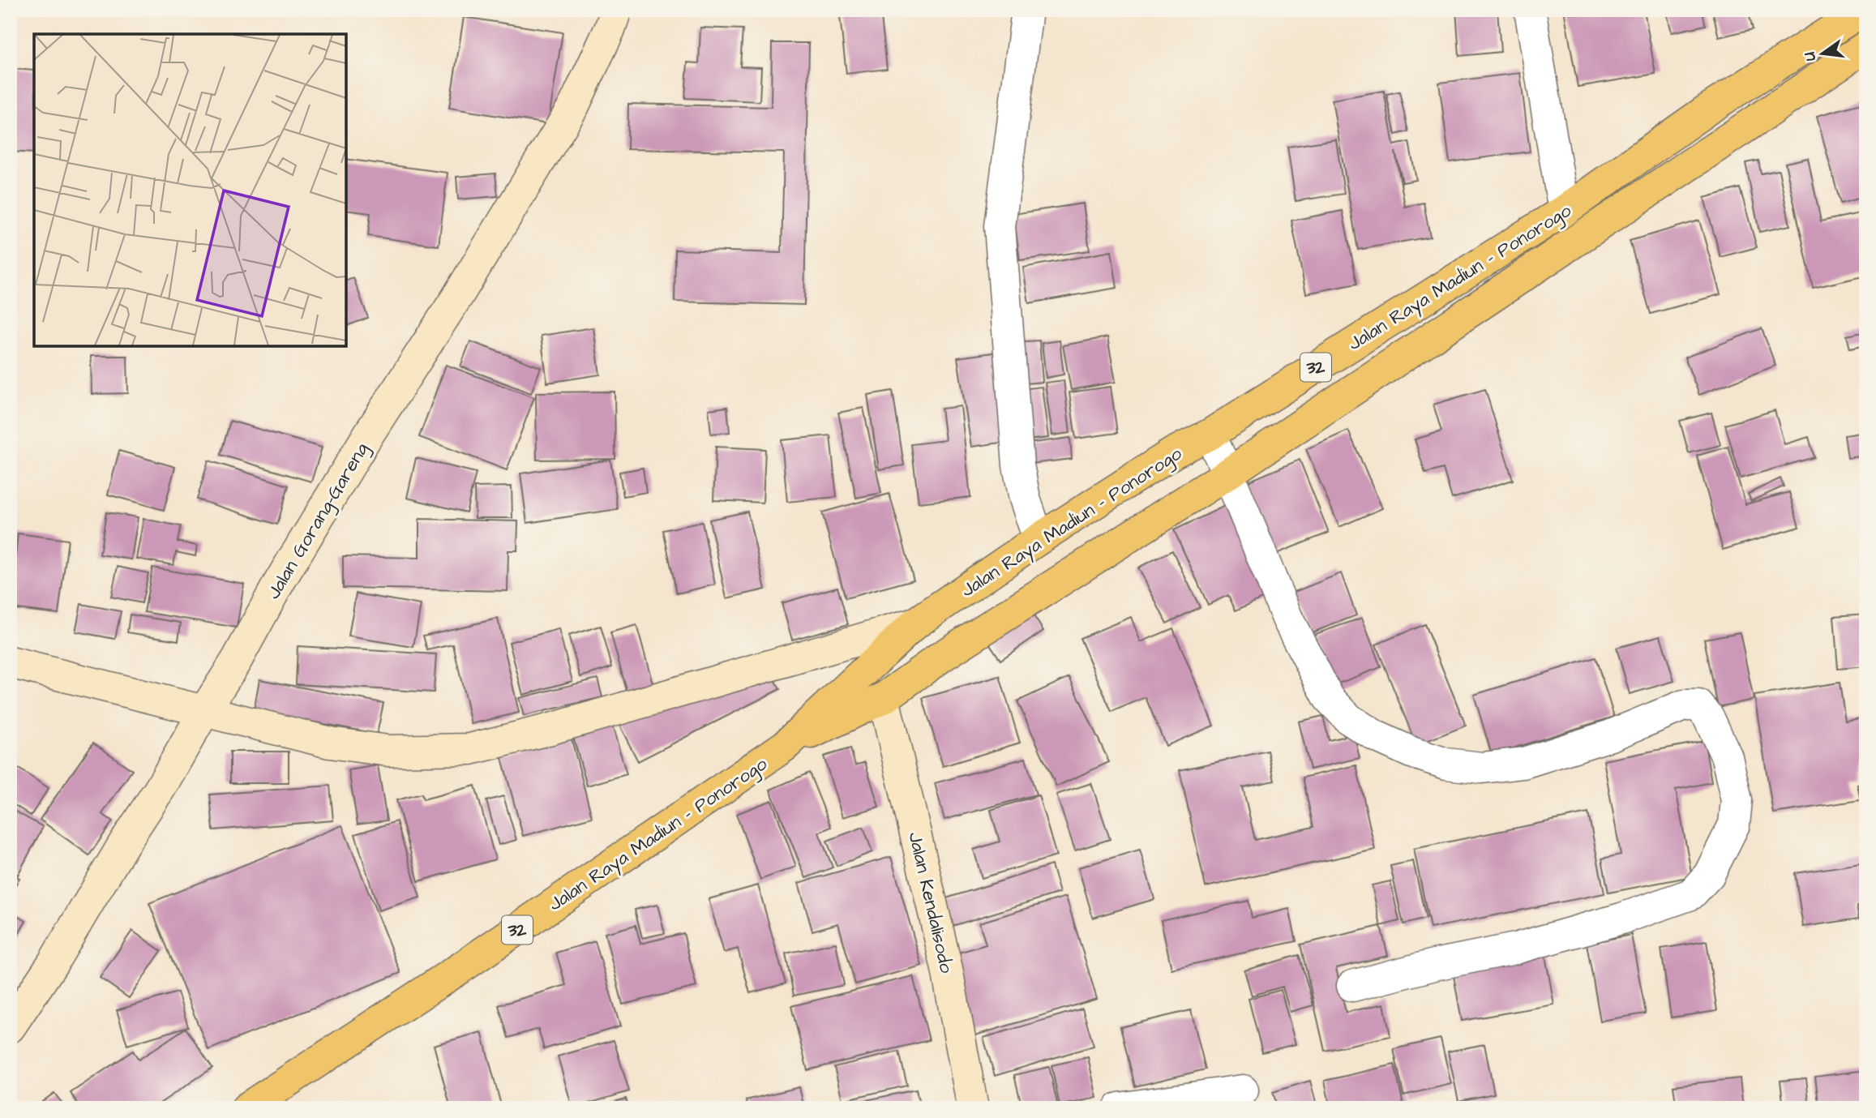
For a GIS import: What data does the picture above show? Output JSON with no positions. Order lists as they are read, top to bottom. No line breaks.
{"streets":{"highway":["Jalan Raya Madiun - Ponorogo","32"],"street":["Jalan Gorang-Gareng","Jalan Kendalisodo"]},"crossings":[["Jalan Raya Madiun - Ponorogo","Jalan Kendalisodo"]],"north":"left"}
